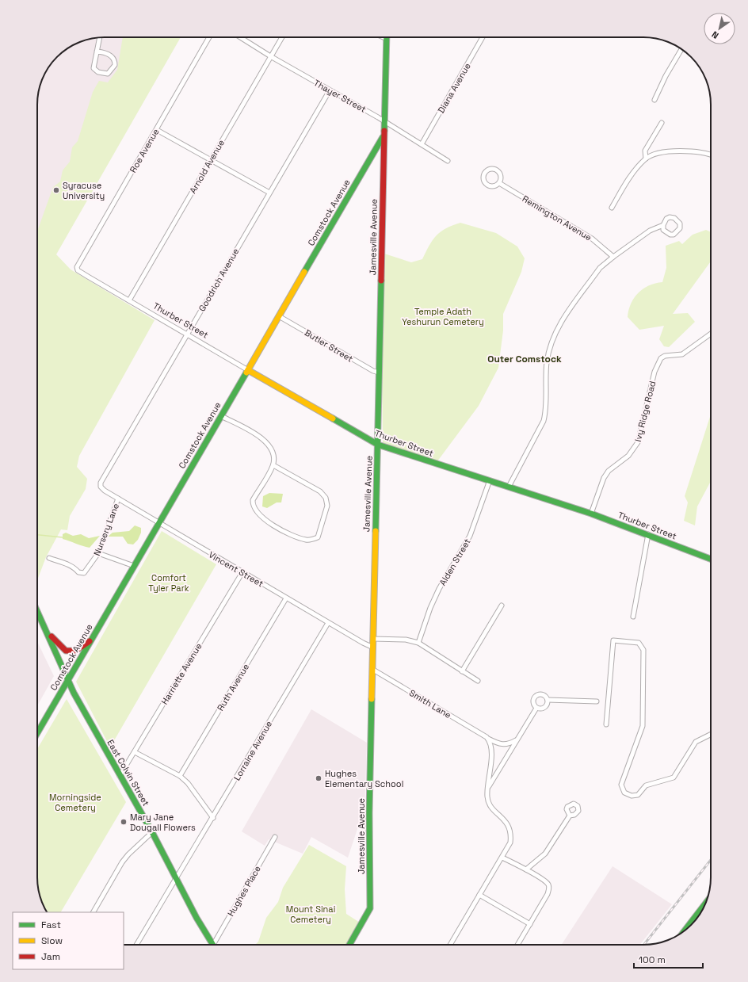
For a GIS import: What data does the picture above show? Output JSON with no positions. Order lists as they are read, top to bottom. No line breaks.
{"streets":{"main road":["Comstock Avenue","Jamesville Avenue","Thurber Street","East Colvin Street"],"street":["Diana Avenue","Thayer Street","Roe Avenue","Arnold Avenue","Remington Avenue","Goodrich Avenue","Butler Street","Ivy Ridge Road","Nursery Lane","Alden Street","Vincent Street","Harriette Avenue","Ruth Avenue","Smith Lane","Lorraine Avenue","Hughes Place"]},"crossings":[["Diana Avenue","Thayer Street"],["Thayer Street","Arnold Avenue"],["Thayer Street","Jamesville Avenue"],["Thayer Street","Goodrich Avenue"],["Roe Avenue","Thurber Street"],["Arnold Avenue","Thurber Street"],["Comstock Avenue","Jamesville Avenue"],["Comstock Avenue","Thurber Street"],["Comstock Avenue","Butler Street"],["Comstock Avenue","Vincent Street"],["Comstock Avenue","East Colvin Street"],["Jamesville Avenue","Thurber Street"],["Jamesville Avenue","Butler Street"],["Jamesville Avenue","Vincent Street"],["Jamesville Avenue","Smith Lane"],["Goodrich Avenue","Thurber Street"],["Goodrich Avenue","Vincent Street"],["Thurber Street","Ivy Ridge Road"],["Thurber Street","Alden Street"],["Nursery Lane","Vincent Street"],["Vincent Street","Harriette Avenue"],["Vincent Street","Ruth Avenue"],["Vincent Street","Lorraine Avenue"],["Harriette Avenue","East Colvin Street"],["Lorraine Avenue","East Colvin Street"],["East Colvin Street","Hughes Place"]],"districts":["Outer Comstock"],"parks":["Temple Adath Yeshurun Cemetery","Comfort Tyler Park","Morningside Cemetery","Mount Sinai Cemetery"],"places":["Syracuse University","Hughes Elementary School","Mary Jane Dougall Flowers"],"legend":["Fast","Slow","Jam"],"scale_bar":"100 m","north":"bottom left"}
